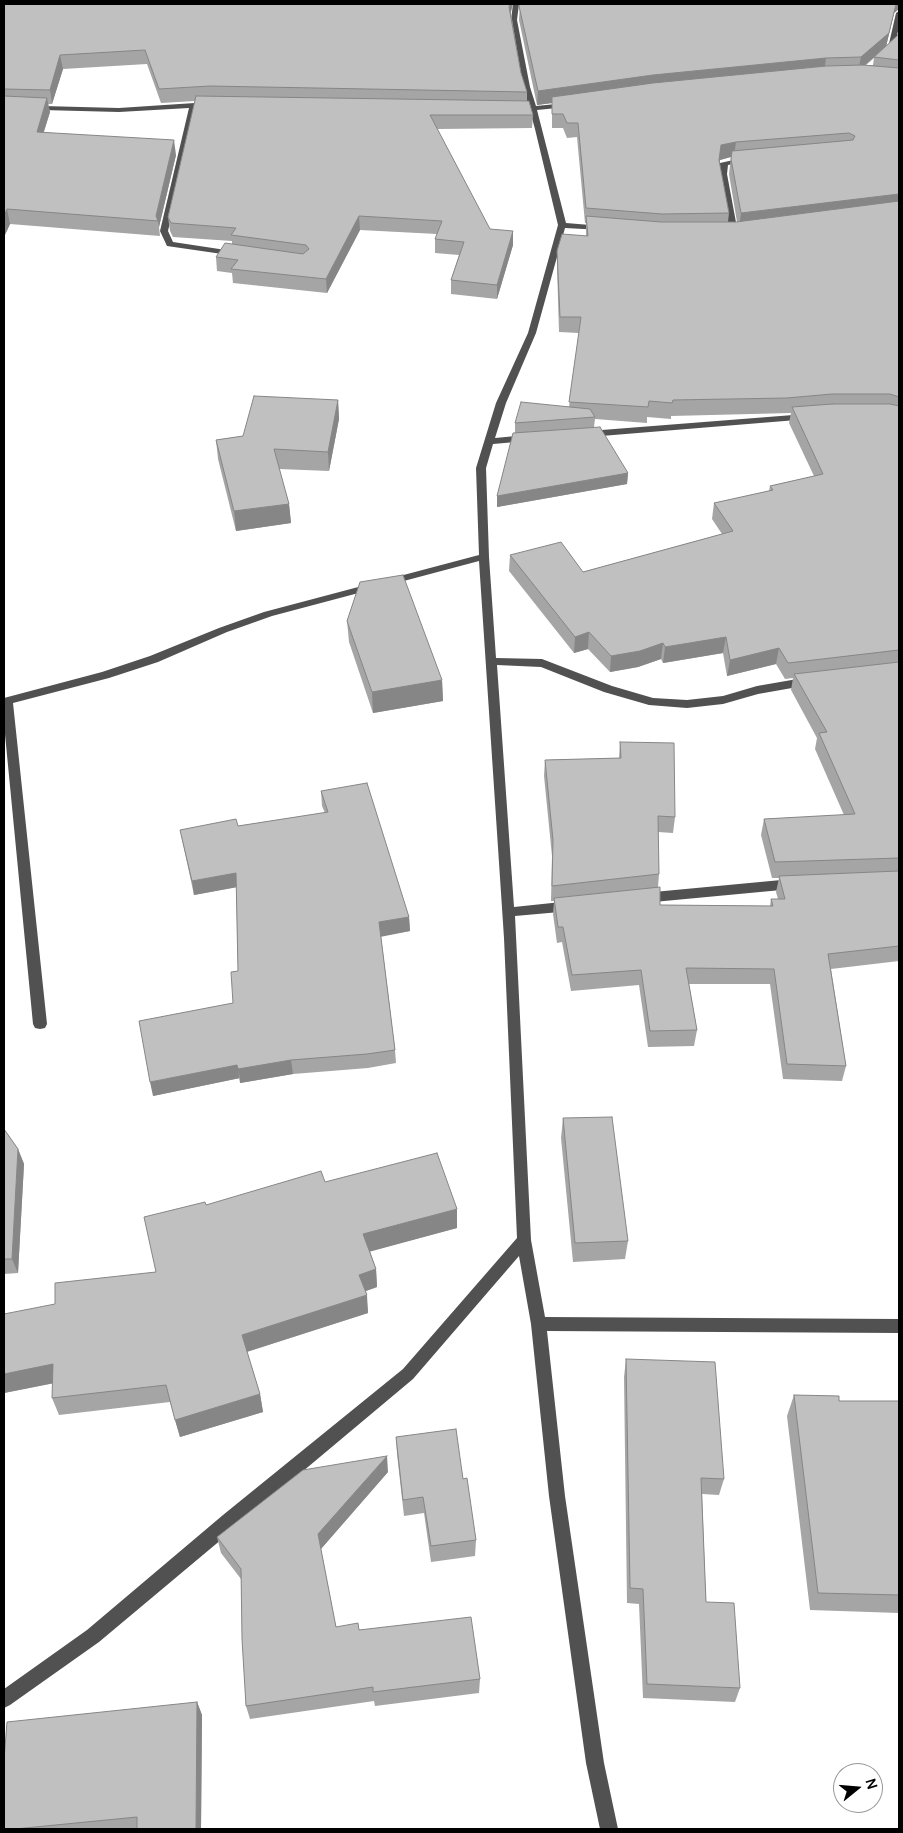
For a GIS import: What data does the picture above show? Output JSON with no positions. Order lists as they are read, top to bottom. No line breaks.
{"north":"right"}
